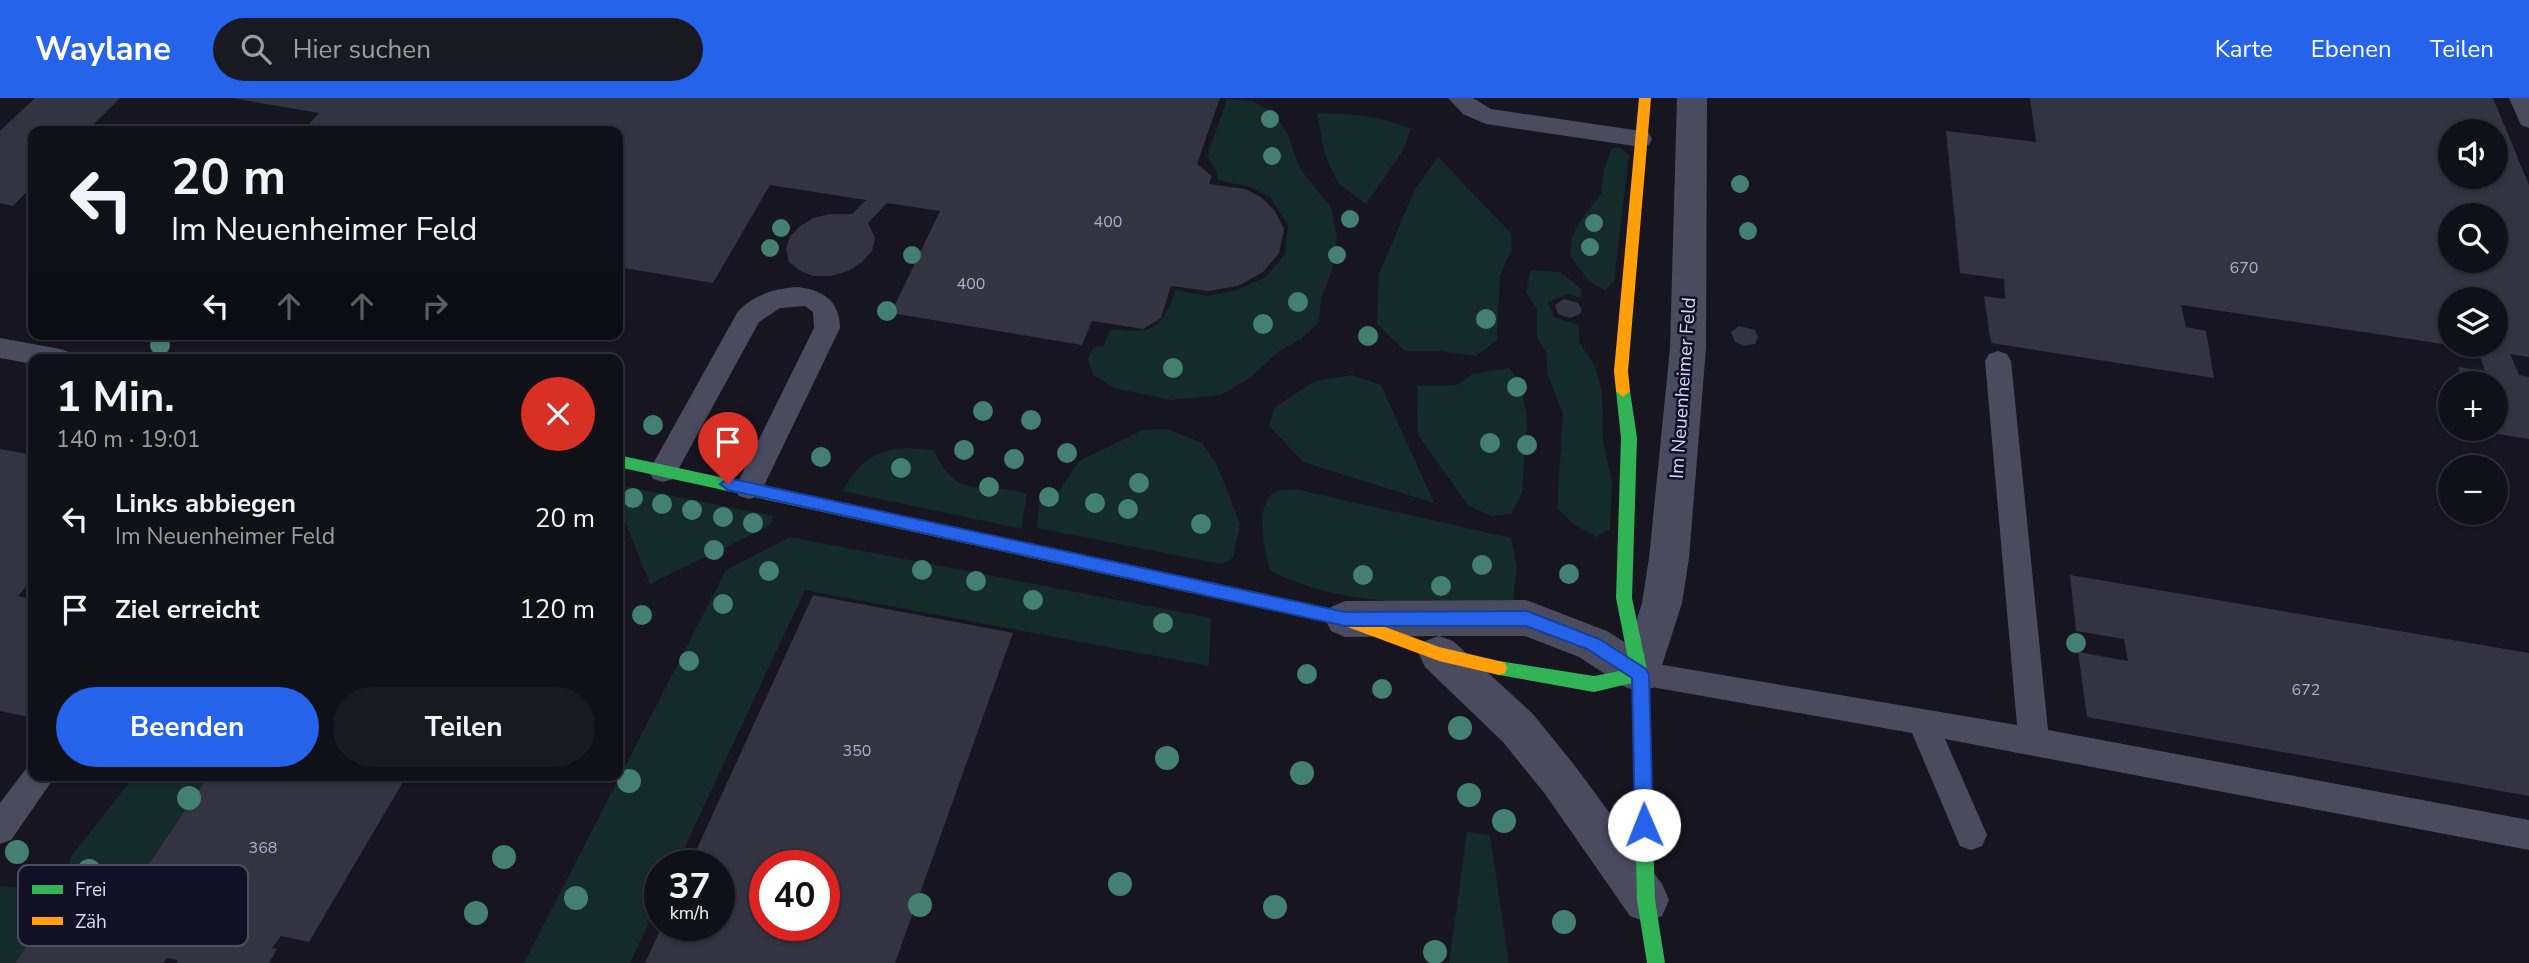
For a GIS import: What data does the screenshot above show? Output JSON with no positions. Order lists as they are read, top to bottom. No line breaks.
{"streets":{"street":["Im Neuenheimer Feld"]},"house_numbers":["400","670","400","672","350","368"],"legend":["Frei","Zäh"],"page":{"header":"Waylane","search":"Hier suchen","nav":["Karte","Ebenen","Teilen"],"map_buttons":["+","−"],"turn":["20 m","Im Neuenheimer Feld"],"heading":["1 Min.","140 m · 19:01"],"list":[{"name":"Links abbiegen","note":"Im Neuenheimer Feld","value":"20 m"},{"name":"Ziel erreicht","value":"120 m"}],"buttons":["Beenden","Teilen"],"speed":"37 km/h","limit":"40"}}
